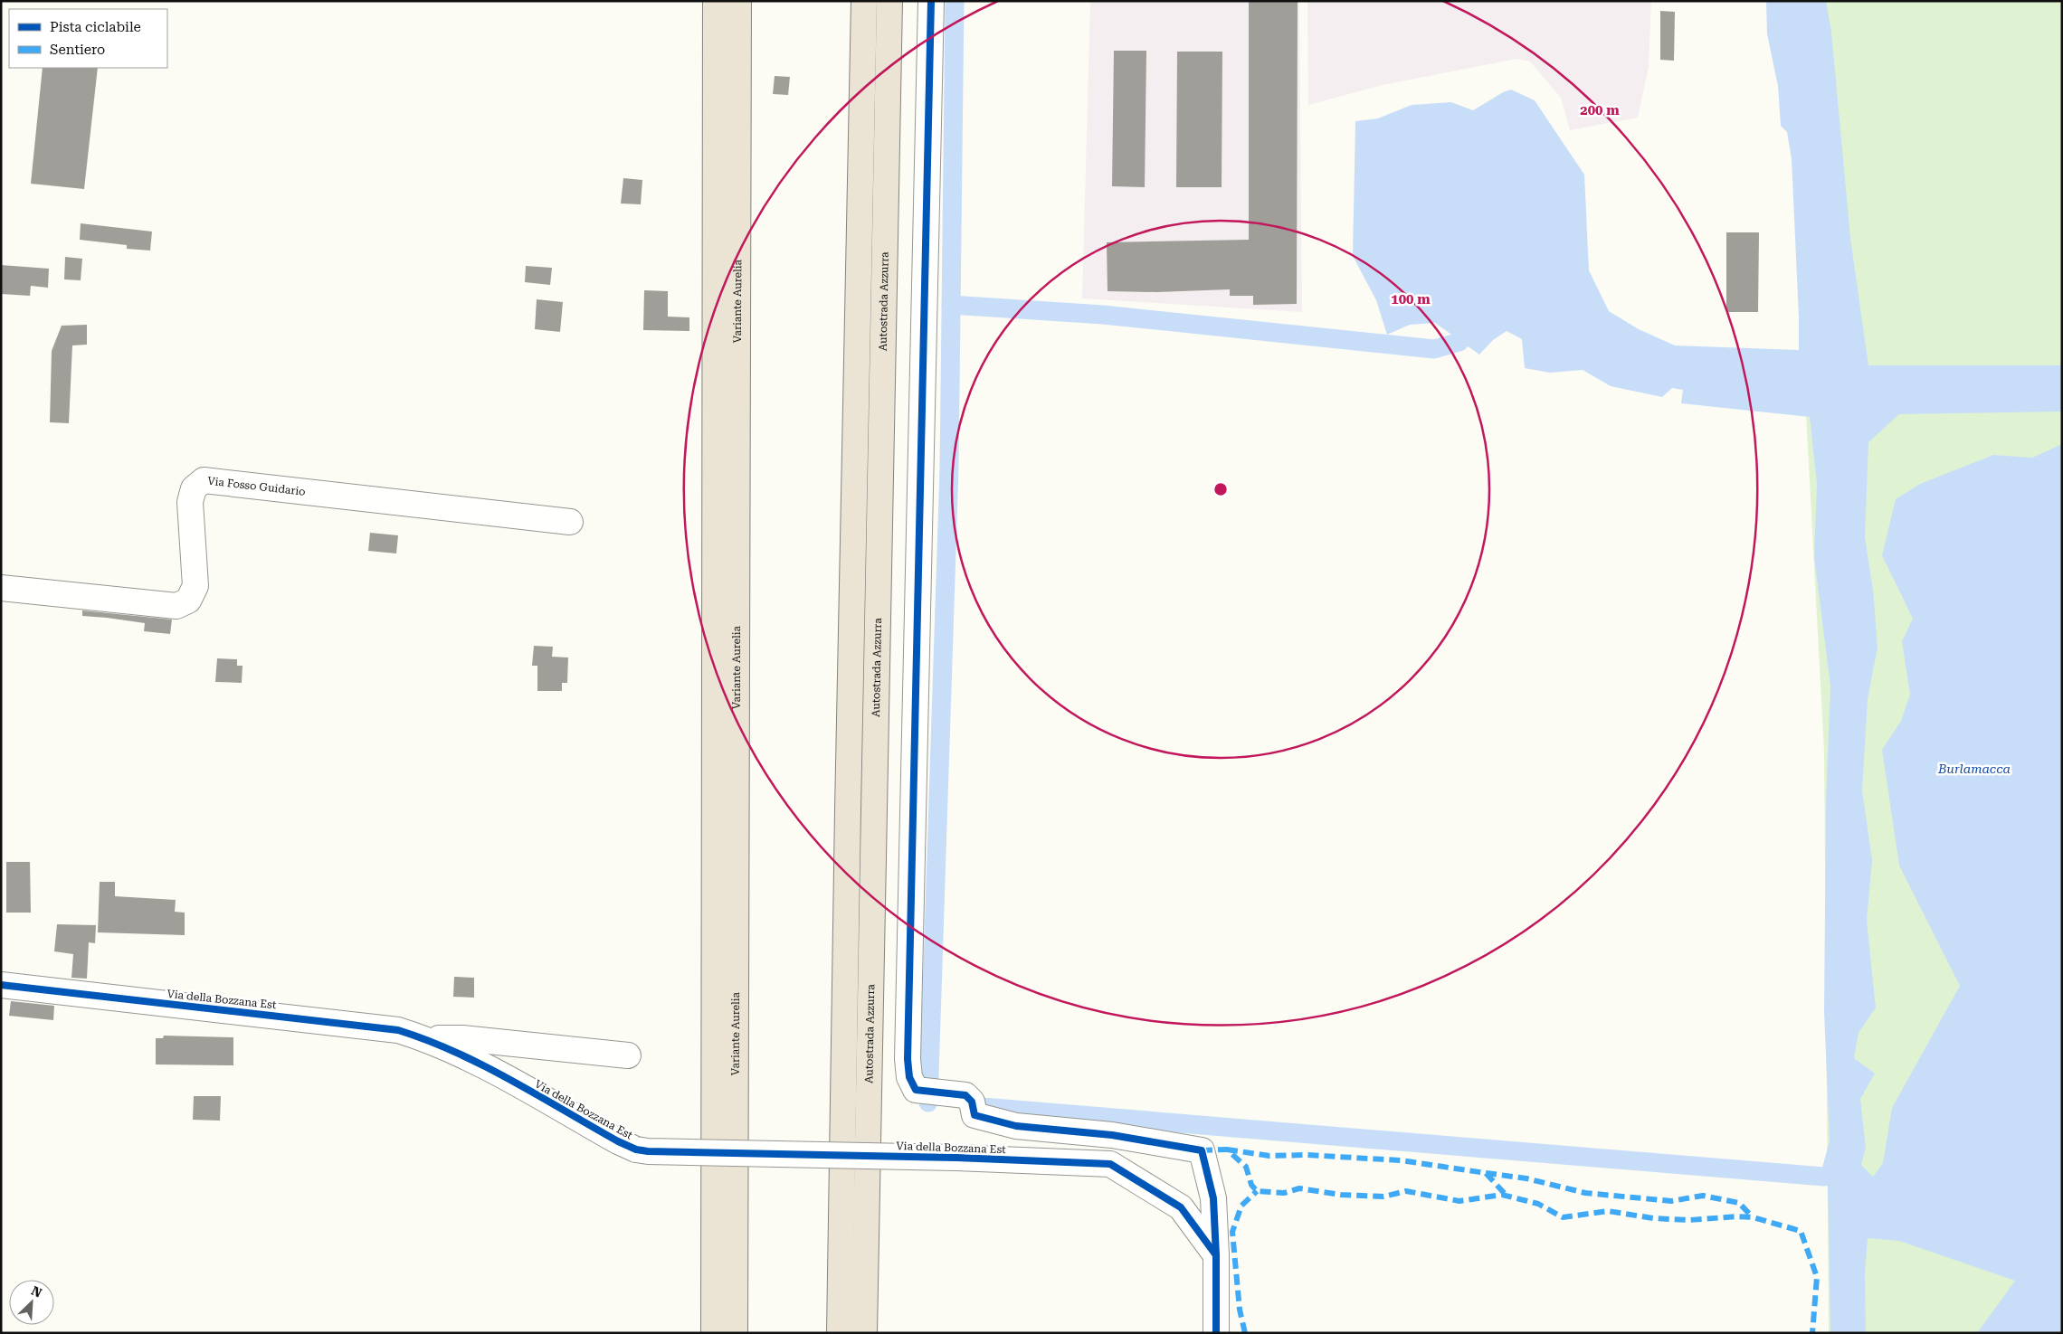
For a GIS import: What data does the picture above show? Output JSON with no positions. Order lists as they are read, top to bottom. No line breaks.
{"streets":{"highway":["Variante Aurelia","Autostrada Azzurra"],"street":["Via Fosso Guidario","Via della Bozzana Est"]},"water":["Burlamacca"],"legend":["Pista ciclabile","Sentiero"],"north":"top right","rings":["200 m","100 m"]}
